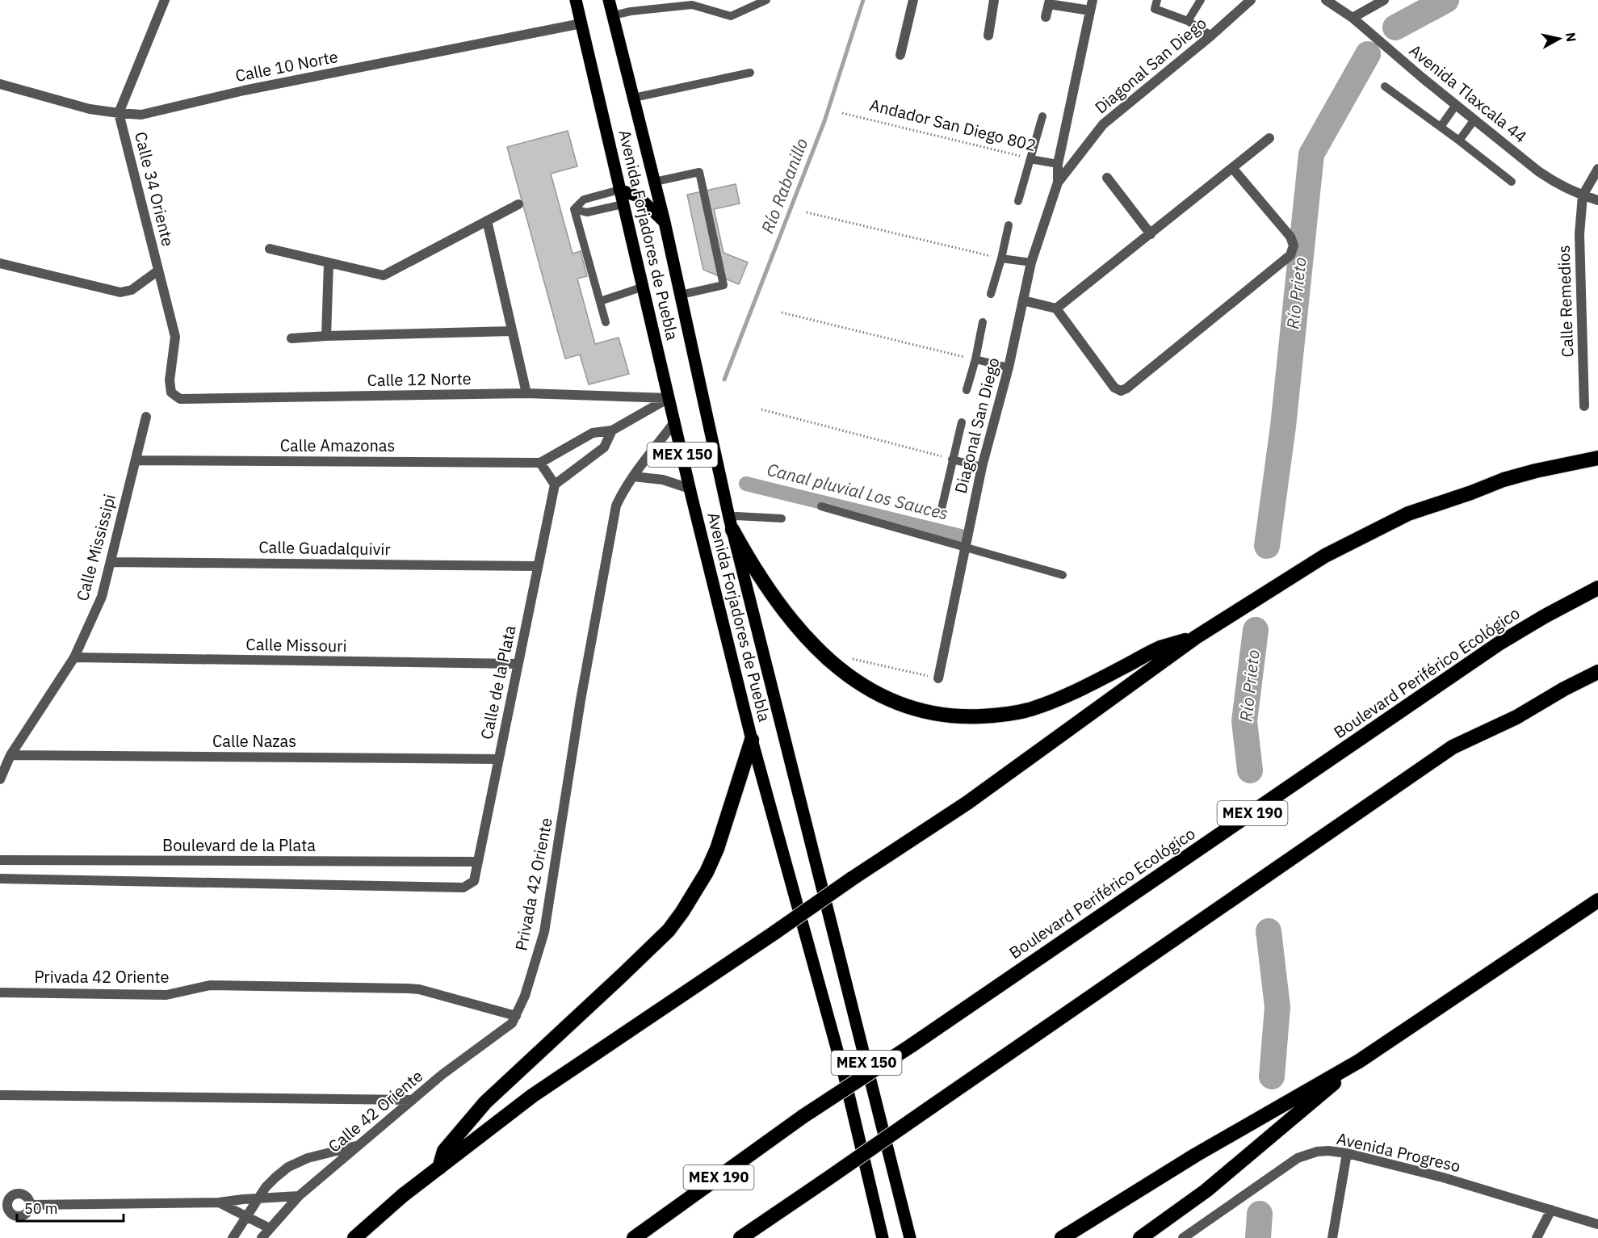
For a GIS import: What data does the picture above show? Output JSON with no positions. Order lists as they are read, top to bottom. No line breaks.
{"streets":{"highway":["Boulevard Periférico Ecológico","MEX 190"],"main road":["Avenida Forjadores de Puebla","MEX 150"],"street":["Diagonal San Diego","Calle 10 Norte","Avenida Tlaxcala 44","Calle 34 Oriente","Calle Remedios","Calle 12 Norte","Calle Amazonas","Calle Mississipi","Calle Guadalquivir","Calle Missouri","Calle de la Plata","Calle Nazas","Boulevard de la Plata","Privada 42 Oriente","Calle 42 Oriente","Avenida Progreso"],"lane":["Andador San Diego 802"]},"crossings":[["Diagonal San Diego","Andador San Diego 802"],["Calle 10 Norte","Calle 34 Oriente"],["Calle 10 Norte","Avenida Forjadores de Puebla"],["Avenida Tlaxcala 44","Calle Remedios"],["Calle 34 Oriente","Calle 12 Norte"],["Avenida Forjadores de Puebla","Calle 12 Norte"],["Avenida Forjadores de Puebla","Privada 42 Oriente"],["Calle Amazonas","Calle Mississipi"],["Calle Mississipi","Calle Guadalquivir"],["Calle Mississipi","Calle Missouri"],["Calle Mississipi","Calle Nazas"],["Calle Guadalquivir","Calle de la Plata"],["Calle Missouri","Calle de la Plata"],["Calle de la Plata","Calle Nazas"],["Calle de la Plata","Boulevard de la Plata"],["Privada 42 Oriente","Calle 42 Oriente"]],"water":["Río Rabanillo","Río Prieto","Canal pluvial Los Sauces"],"scale_bar":"50 m","north":"right"}
